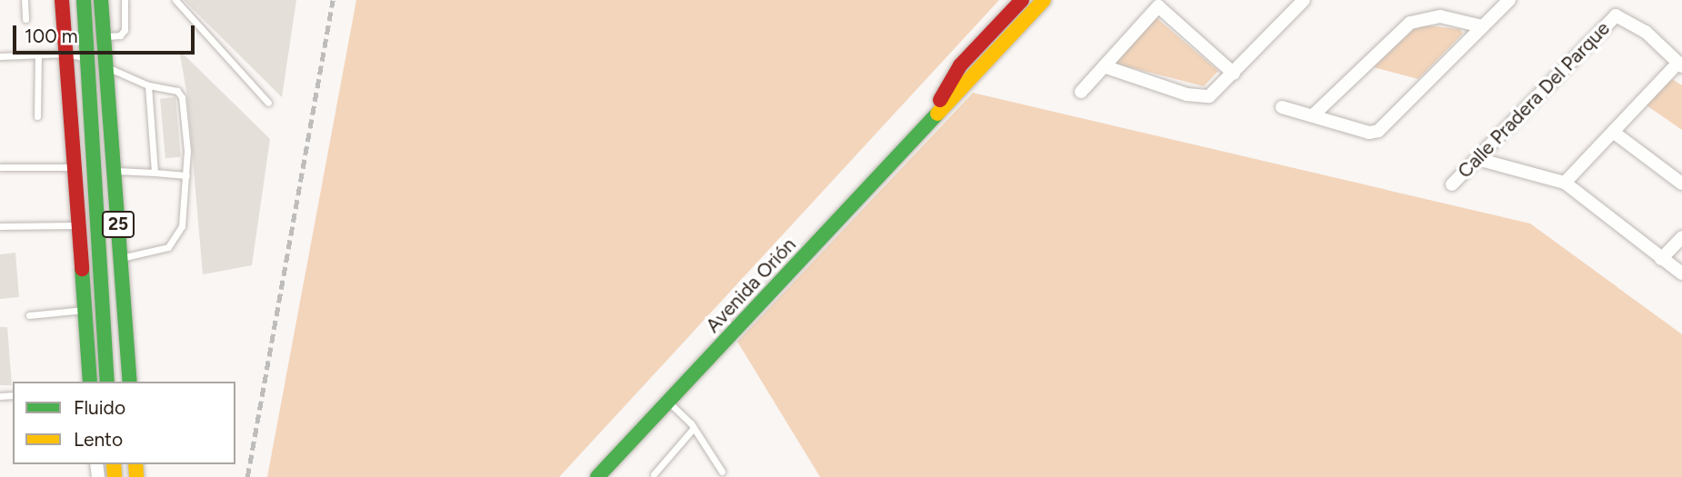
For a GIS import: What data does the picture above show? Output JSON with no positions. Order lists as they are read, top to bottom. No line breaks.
{"streets":{"street":["Calle Pradera Del Parque","25","Avenida Orión"]},"legend":["Fluido","Lento"],"scale_bar":"100 m"}
